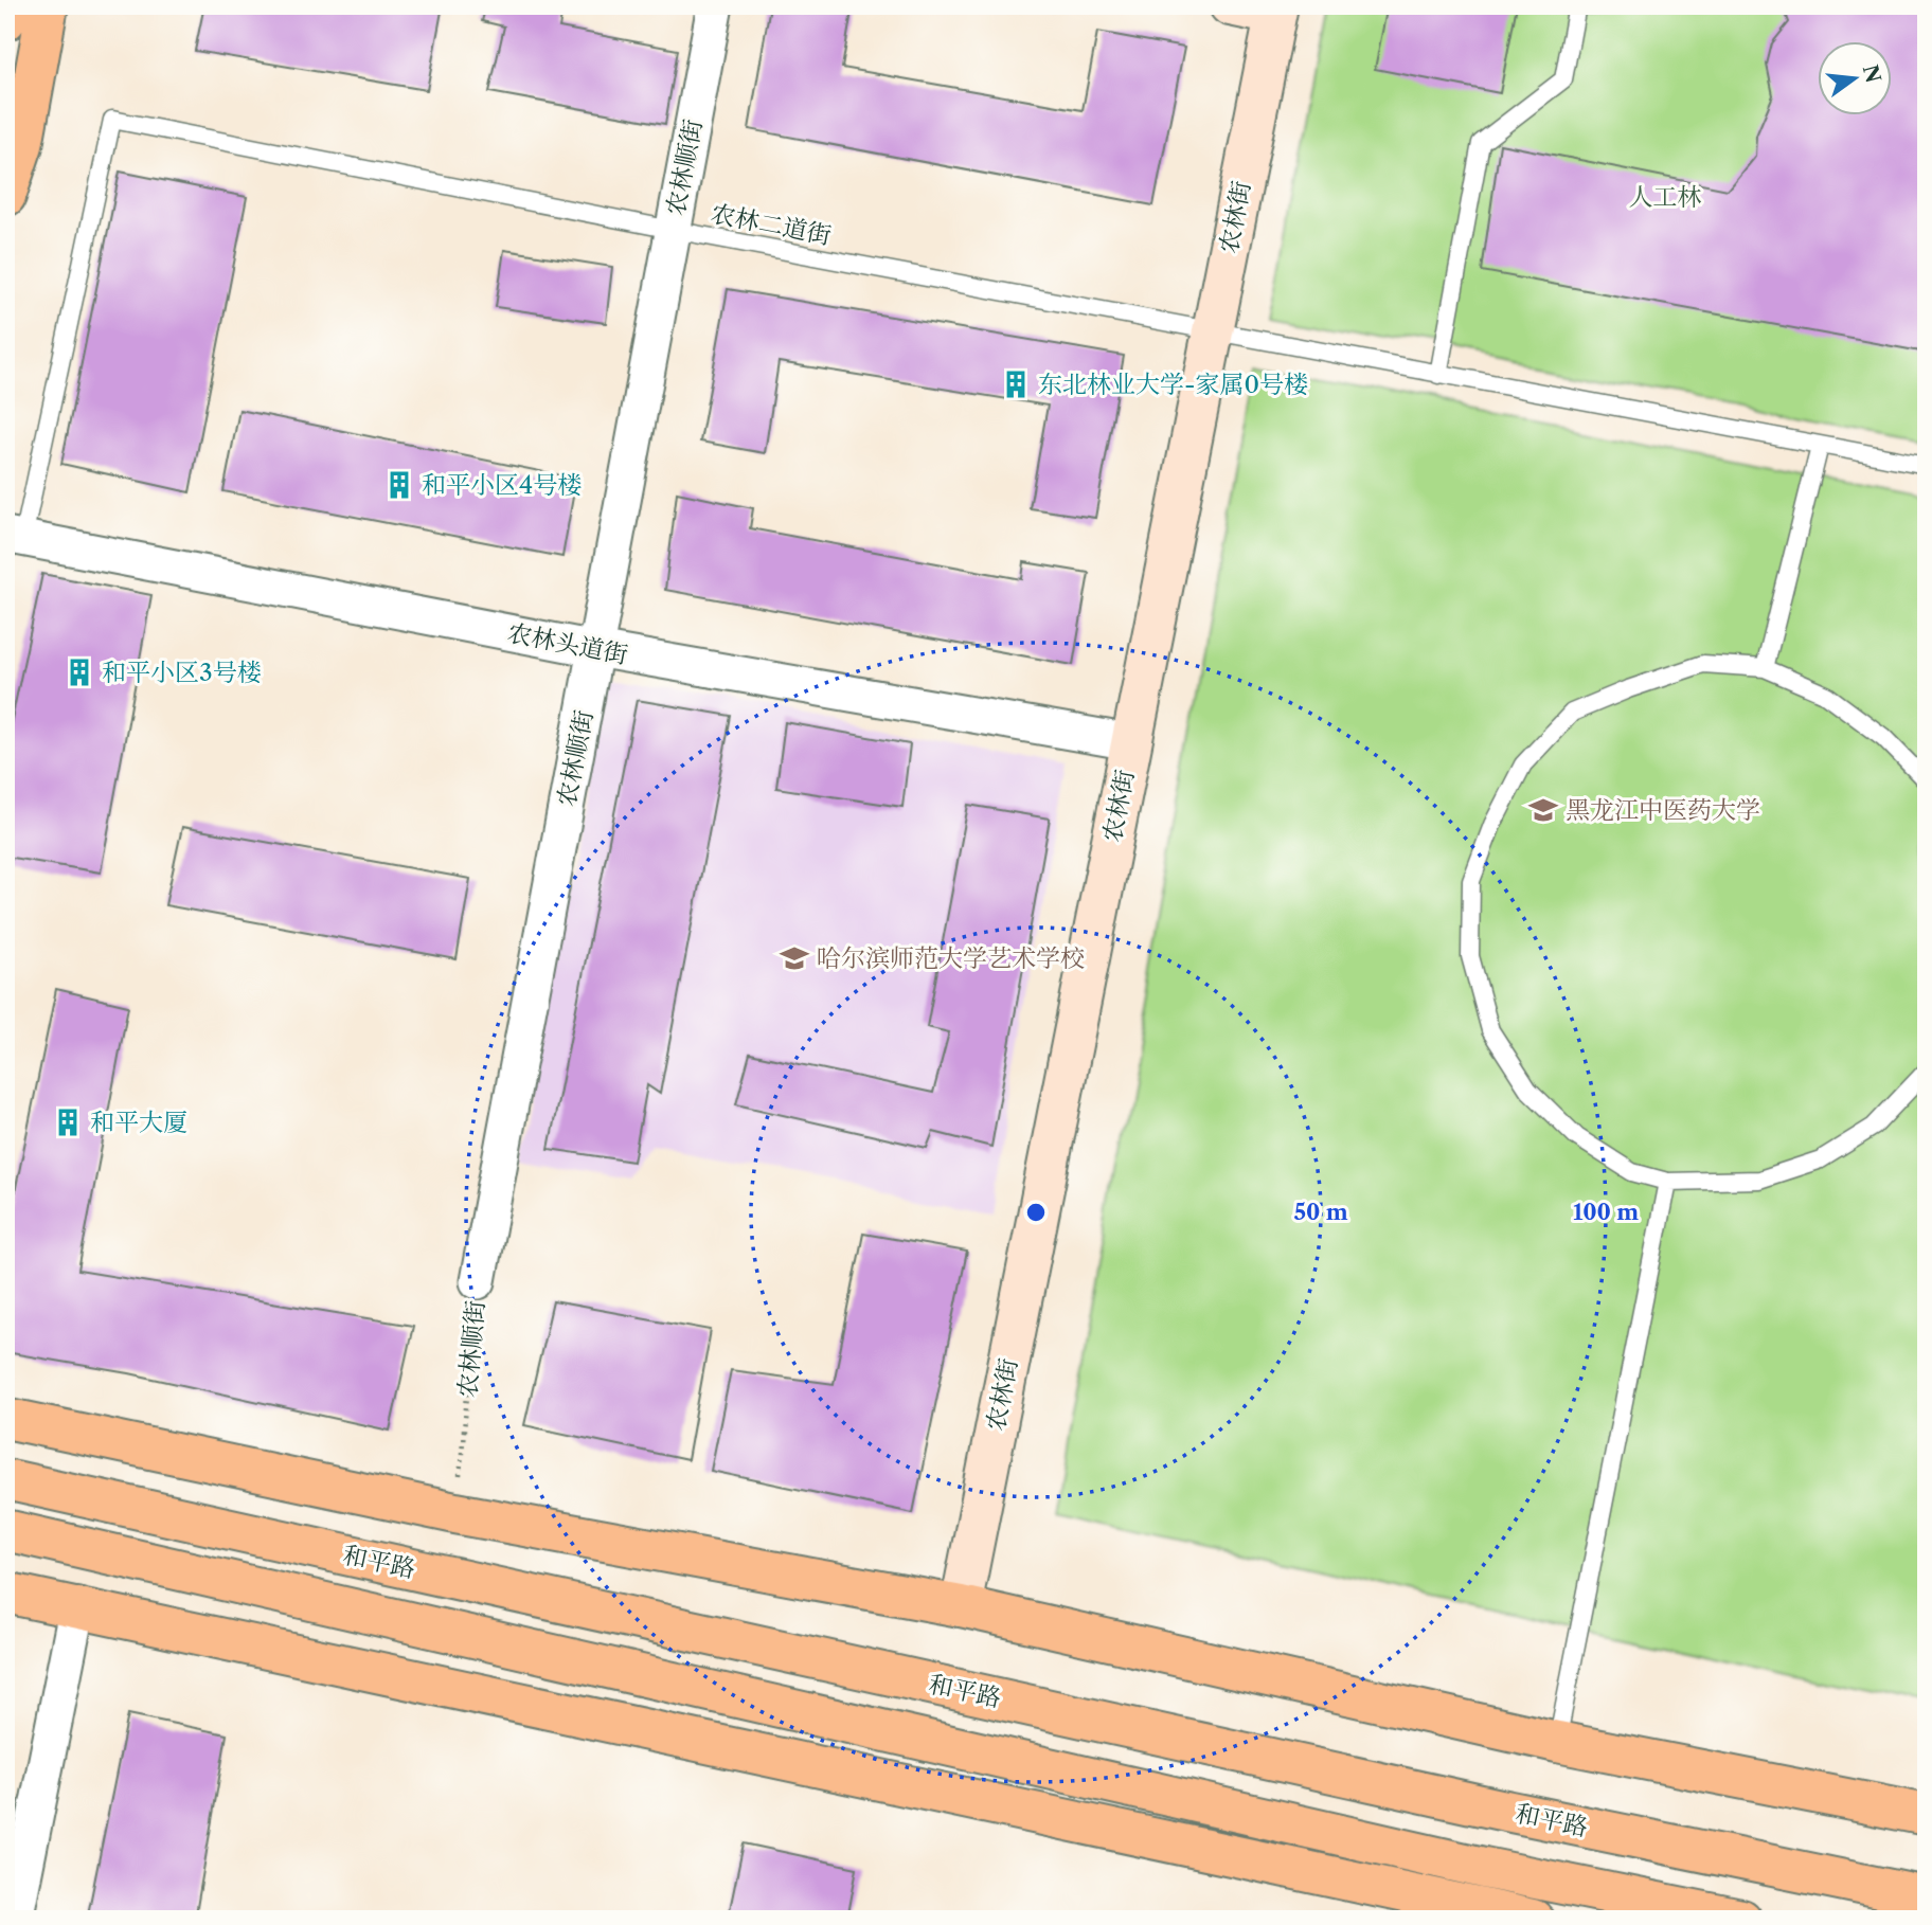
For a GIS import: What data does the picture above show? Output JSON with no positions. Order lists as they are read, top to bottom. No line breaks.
{"streets":{"main road":["和平路"],"street":["农林顺街","农林街","农林头道街"],"lane":["农林二道街"]},"crossings":[["农林顺街","农林二道街"],["农林顺街","农林头道街"],["农林街","农林二道街"],["农林街","农林头道街"],["农林二道街","农林头道街"]],"parks":["人工林"],"places":{"building":["东北林业大学-家属0号楼","和平小区4号楼","和平小区3号楼","和平大厦"],"school or university":["黑龙江中医药大学","哈尔滨师范大学艺术学校"]},"north":"right","rings":["50 m","100 m"]}
